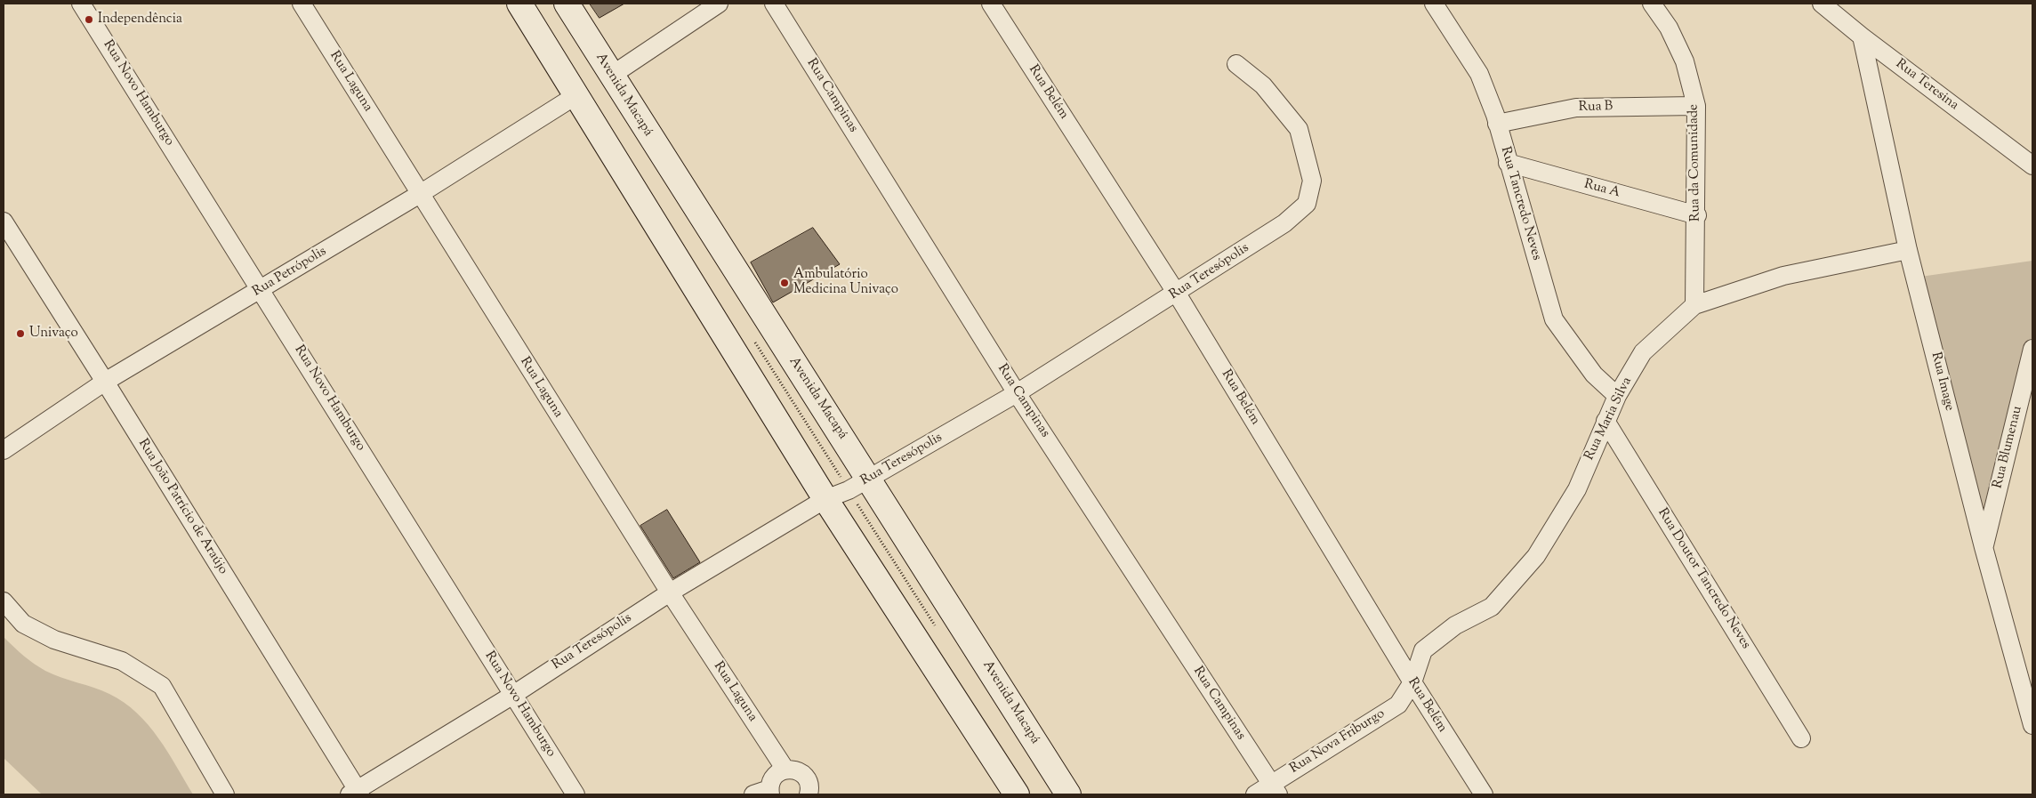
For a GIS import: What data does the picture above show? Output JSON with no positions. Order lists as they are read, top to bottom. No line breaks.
{"streets":{"main road":["Avenida Macapá"],"street":["Rua Laguna","Rua Teresina","Rua Belém","Rua Novo Hamburgo","Rua Campinas","Rua B","Rua da Comunidade","Rua A","Rua Tancredo Neves","Rua Petrópolis","Rua Teresópolis","Rua Image","Rua Maria Silva","Rua Blumenau","Rua João Patrício de Araújo","Rua Doutor Tancredo Neves","Rua Nova Friburgo"]},"crossings":[["Rua Laguna","Rua Petrópolis"],["Rua Laguna","Rua Teresópolis"],["Rua Teresina","Rua Image"],["Rua Belém","Rua Teresópolis"],["Rua Belém","Rua Maria Silva"],["Rua Belém","Rua Nova Friburgo"],["Rua Novo Hamburgo","Rua Petrópolis"],["Rua Novo Hamburgo","Rua Teresópolis"],["Avenida Macapá","Rua Teresópolis"],["Rua Campinas","Rua Teresópolis"],["Rua Campinas","Rua Nova Friburgo"],["Rua B","Rua da Comunidade"],["Rua B","Rua Tancredo Neves"],["Rua da Comunidade","Rua A"],["Rua da Comunidade","Rua Maria Silva"],["Rua A","Rua Tancredo Neves"],["Rua Tancredo Neves","Rua Maria Silva"],["Rua Petrópolis","Rua João Patrício de Araújo"],["Rua Teresópolis","Rua João Patrício de Araújo"],["Rua Image","Rua Maria Silva"],["Rua Image","Rua Blumenau"],["Rua Maria Silva","Rua Doutor Tancredo Neves"],["Rua Maria Silva","Rua Nova Friburgo"]],"places":["Independência","Ambulatório Medicina Univaço","Univaço"]}
